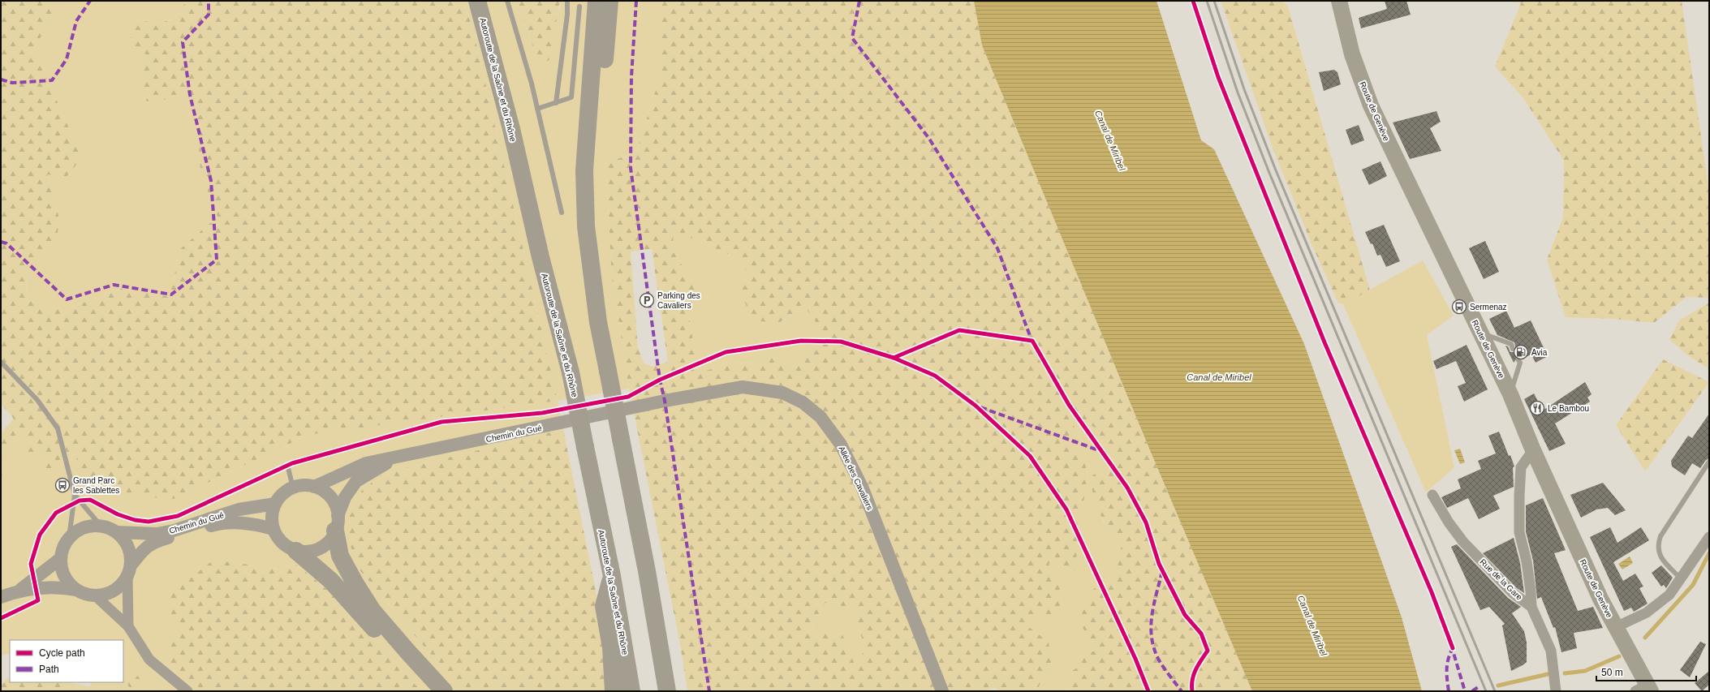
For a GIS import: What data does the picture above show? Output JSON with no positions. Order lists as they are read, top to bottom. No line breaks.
{"streets":{"highway":["Autoroute de la Saône et du Rhône"],"main road":["Route de Genève"],"street":["Chemin du Gué","Allée des Cavaliers","Rue de la Gare"]},"crossings":[["Chemin du Gué","Allée des Cavaliers"]],"water":["Canal de Miribel"],"places":{"parking":["Parking des Cavaliers"],"bus stop":["Sermenaz","Grand Parc les Sablettes"],"fuel station":["Avia"],"restaurant":["Le Bambou"]},"legend":["Cycle path","Path"],"scale_bar":"50 m"}
